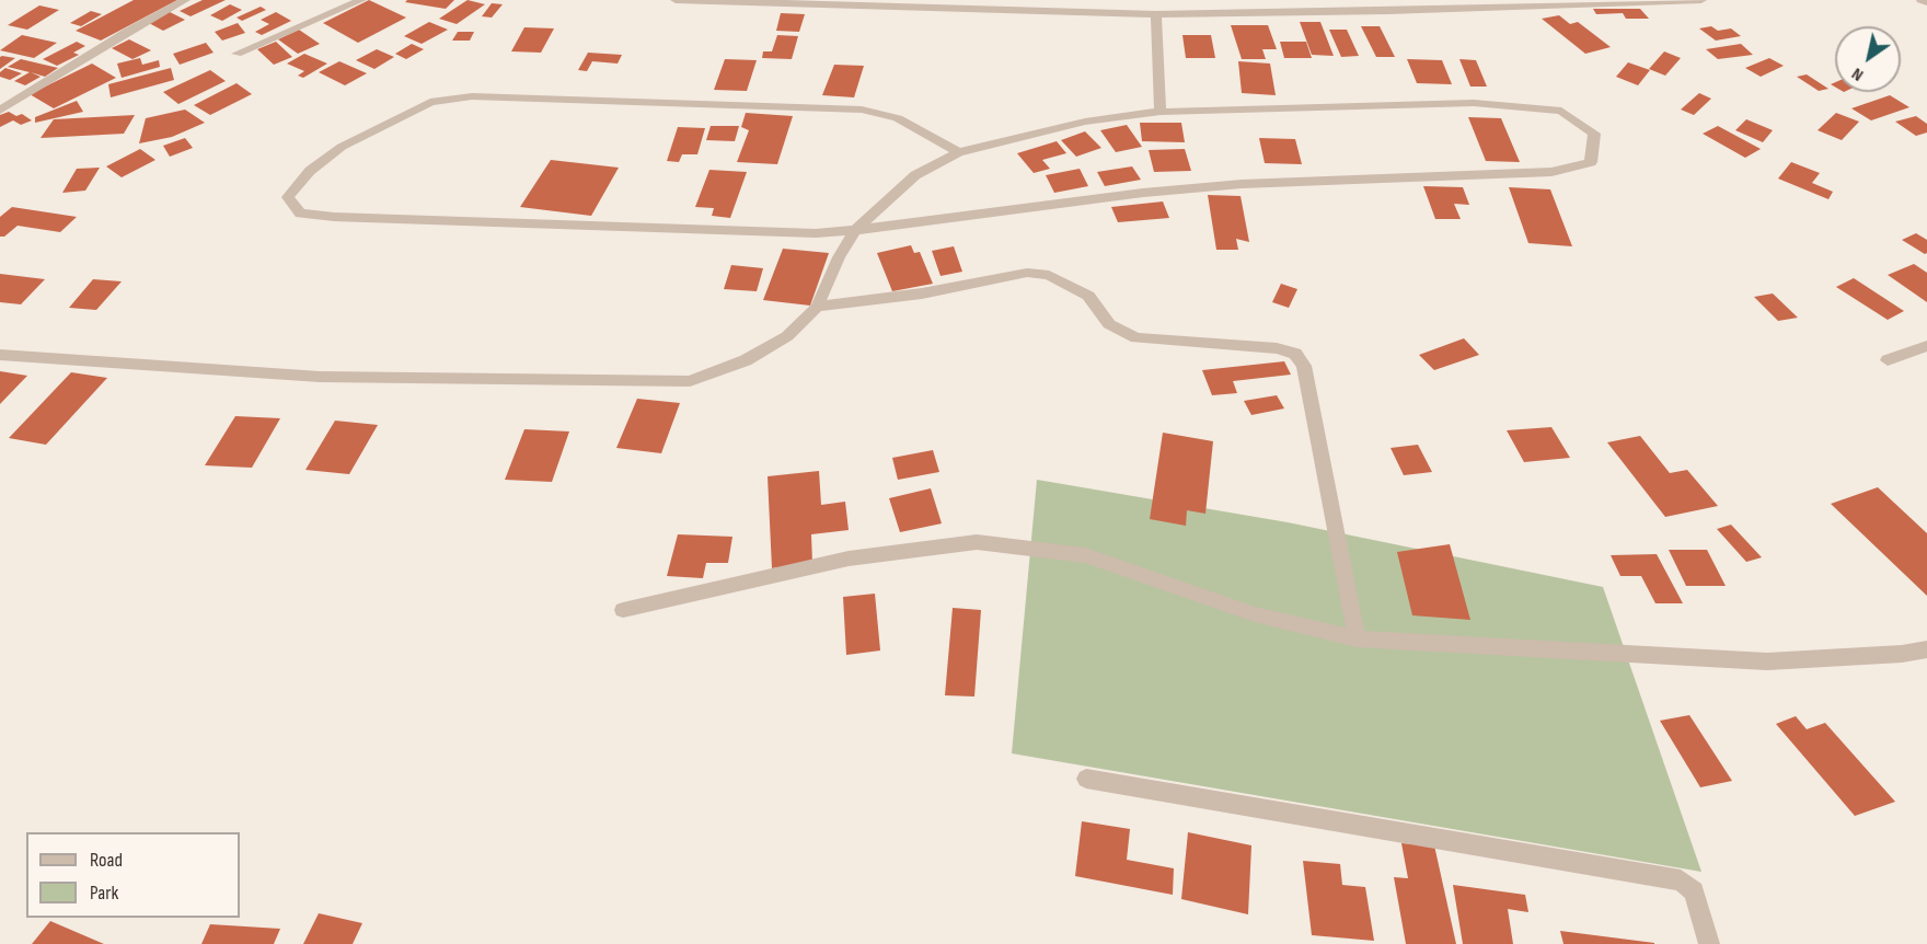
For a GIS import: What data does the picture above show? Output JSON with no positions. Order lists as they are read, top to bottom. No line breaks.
{"legend":["Road","Park"],"north":"bottom left"}
